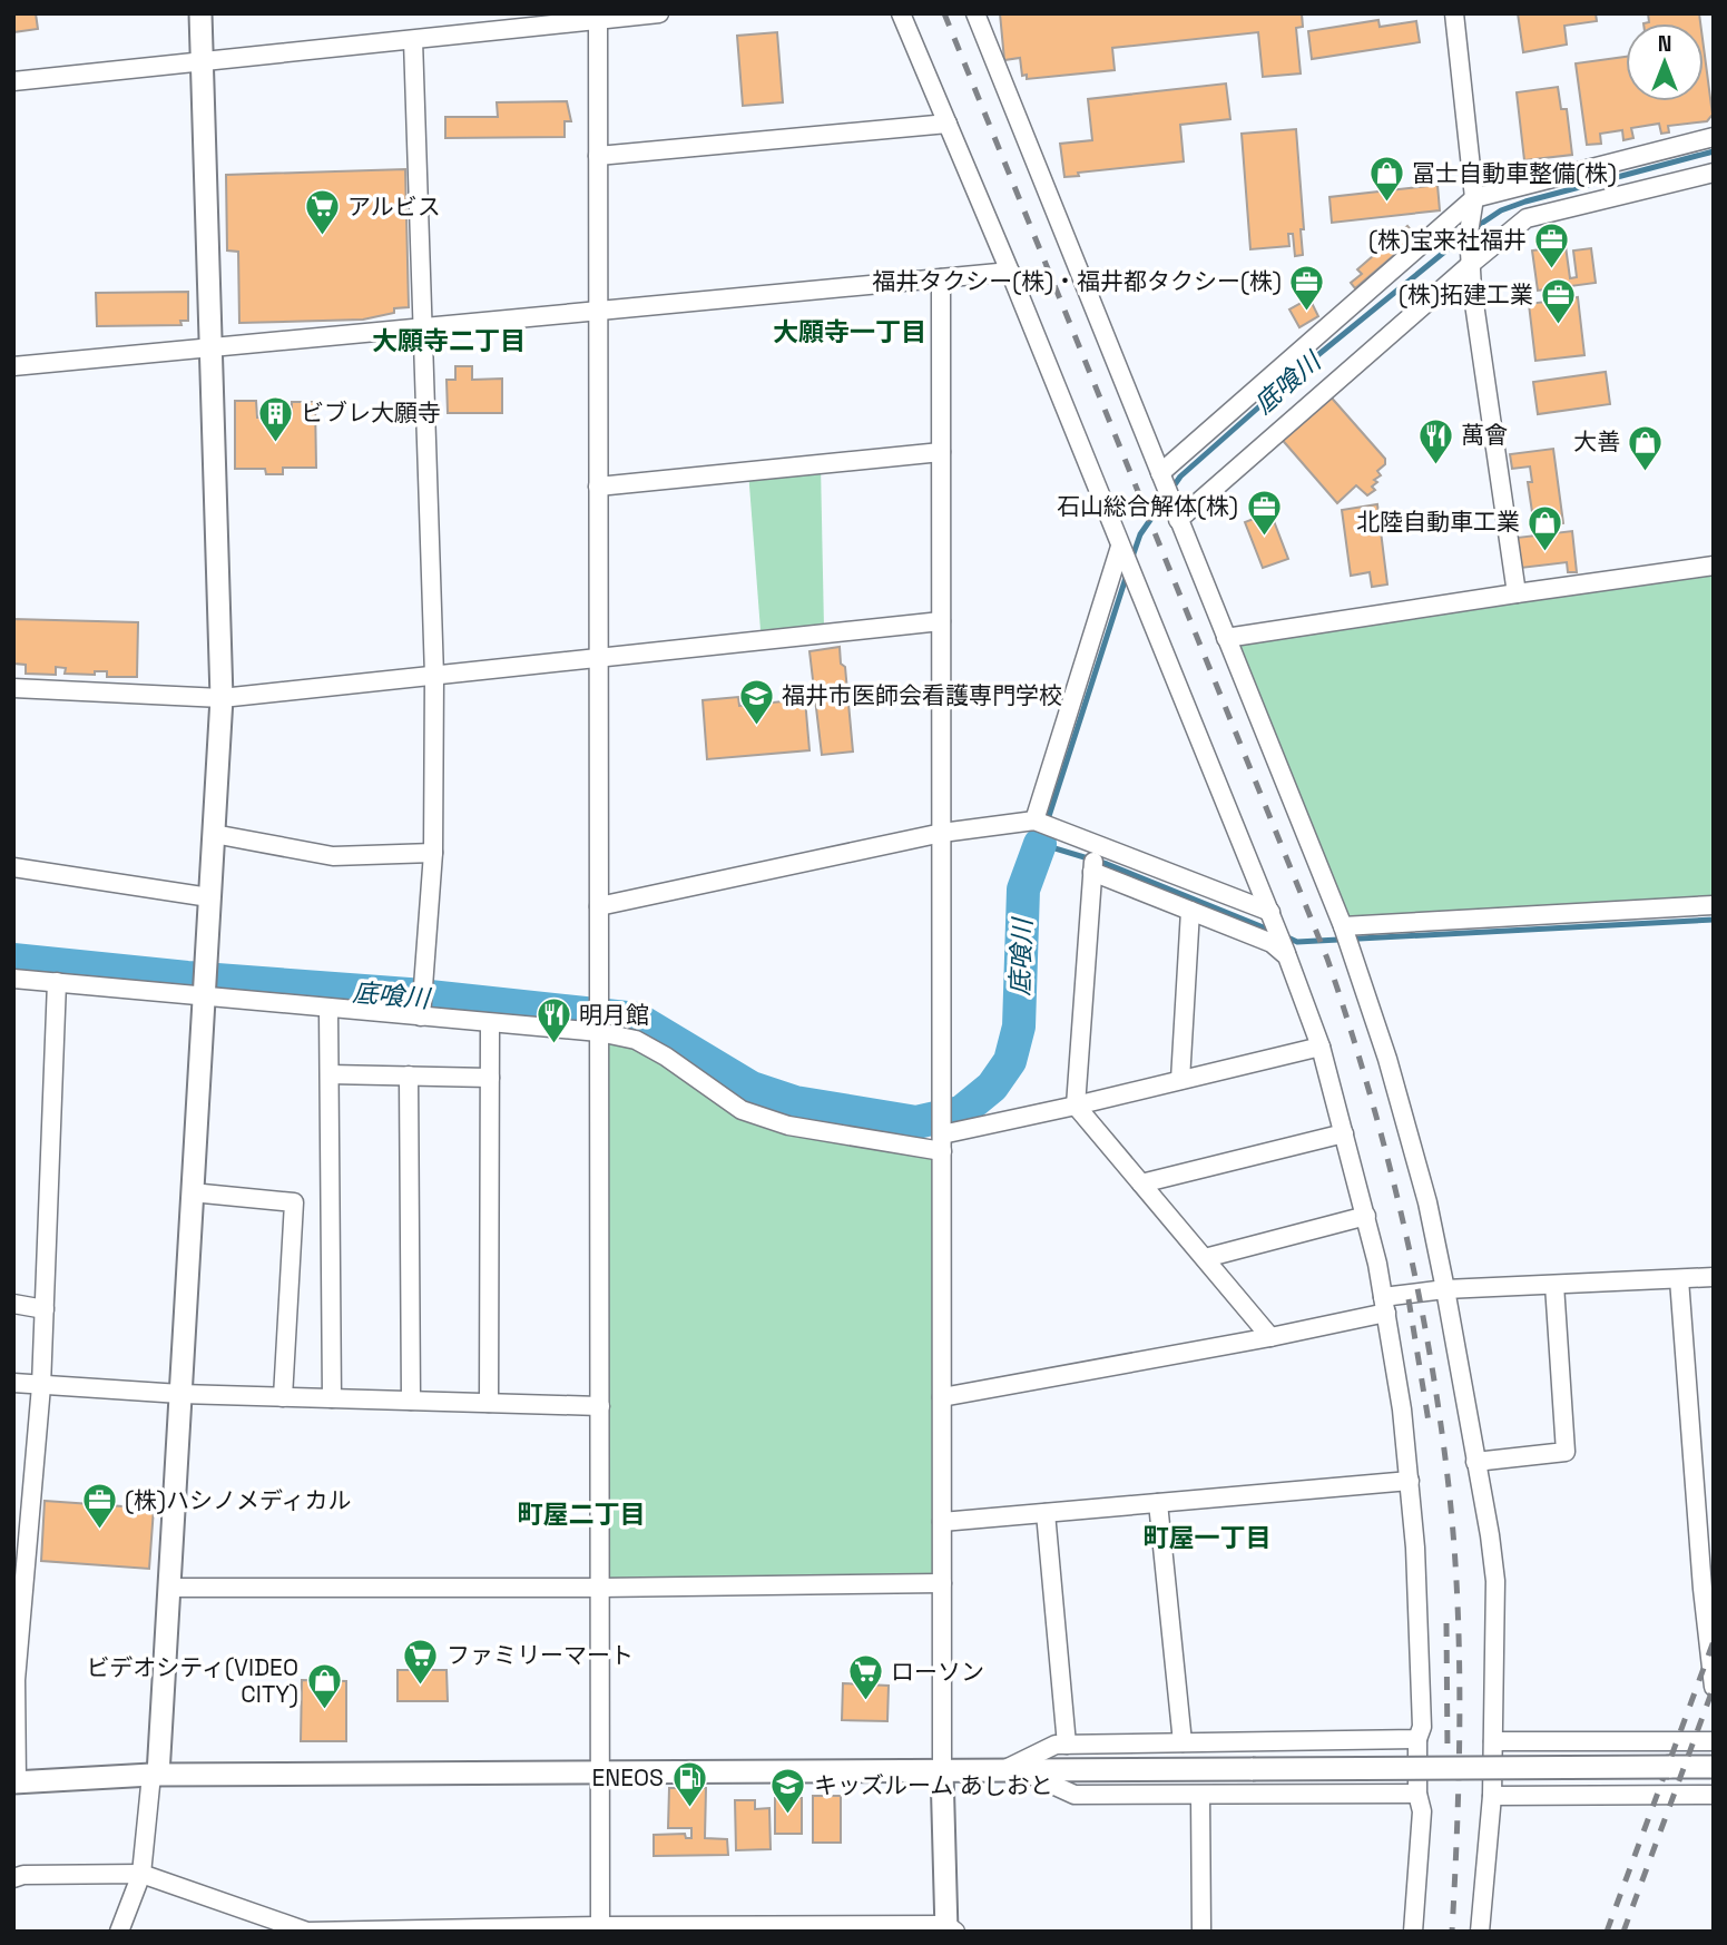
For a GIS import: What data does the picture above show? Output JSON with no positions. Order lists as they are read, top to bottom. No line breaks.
{"districts":["大願寺一丁目","大願寺二丁目","町屋二丁目","町屋一丁目"],"water":["底喰川"],"places":{"shop":["冨士自動車整備(株)","大善","北陸自動車工業","ビデオシティ(VIDEO CITY)"],"supermarket":["アルビス","ファミリーマート","ローソン"],"office":["(株)宝来社福井","福井タクシー(株)・福井都タクシー(株)","(株)拓建工業","石山総合解体(株)","(株)ハシノメディカル"],"building":["ビブレ大願寺"],"restaurant":["萬會","明月館"],"school or university":["福井市医師会看護専門学校","キッズルーム あしおと"],"fuel station":["ENEOS"]},"north":"top"}
